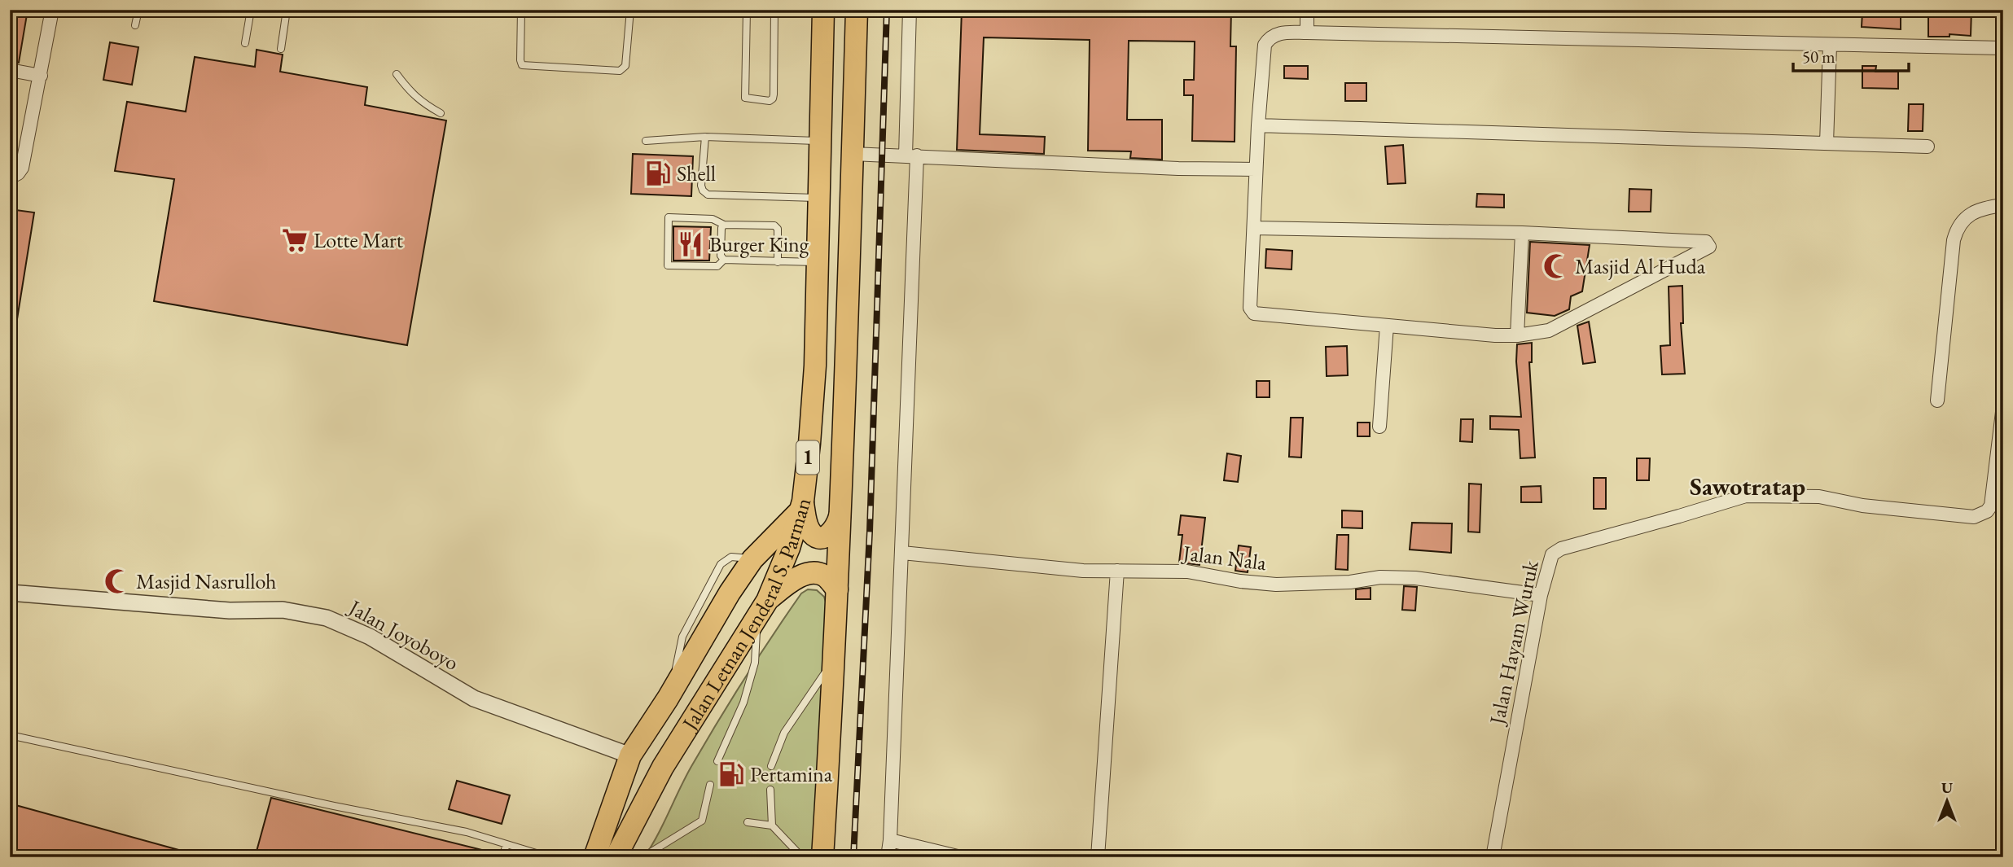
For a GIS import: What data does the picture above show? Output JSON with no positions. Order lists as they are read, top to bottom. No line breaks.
{"streets":{"highway":["1","Jalan Letnan Jenderal S. Parman"],"street":["Jalan Nala","Jalan Joyoboyo","Jalan Hayam Wuruk"]},"crossings":[["Jalan Nala","Jalan Hayam Wuruk"]],"districts":["Sawotratap"],"places":{"fuel station":["Shell","Pertamina"],"supermarket":["Lotte Mart"],"restaurant":["Burger King"],"mosque":["Masjid Al Huda","Masjid Nasrulloh"]},"scale_bar":"50 m","north":"top"}
